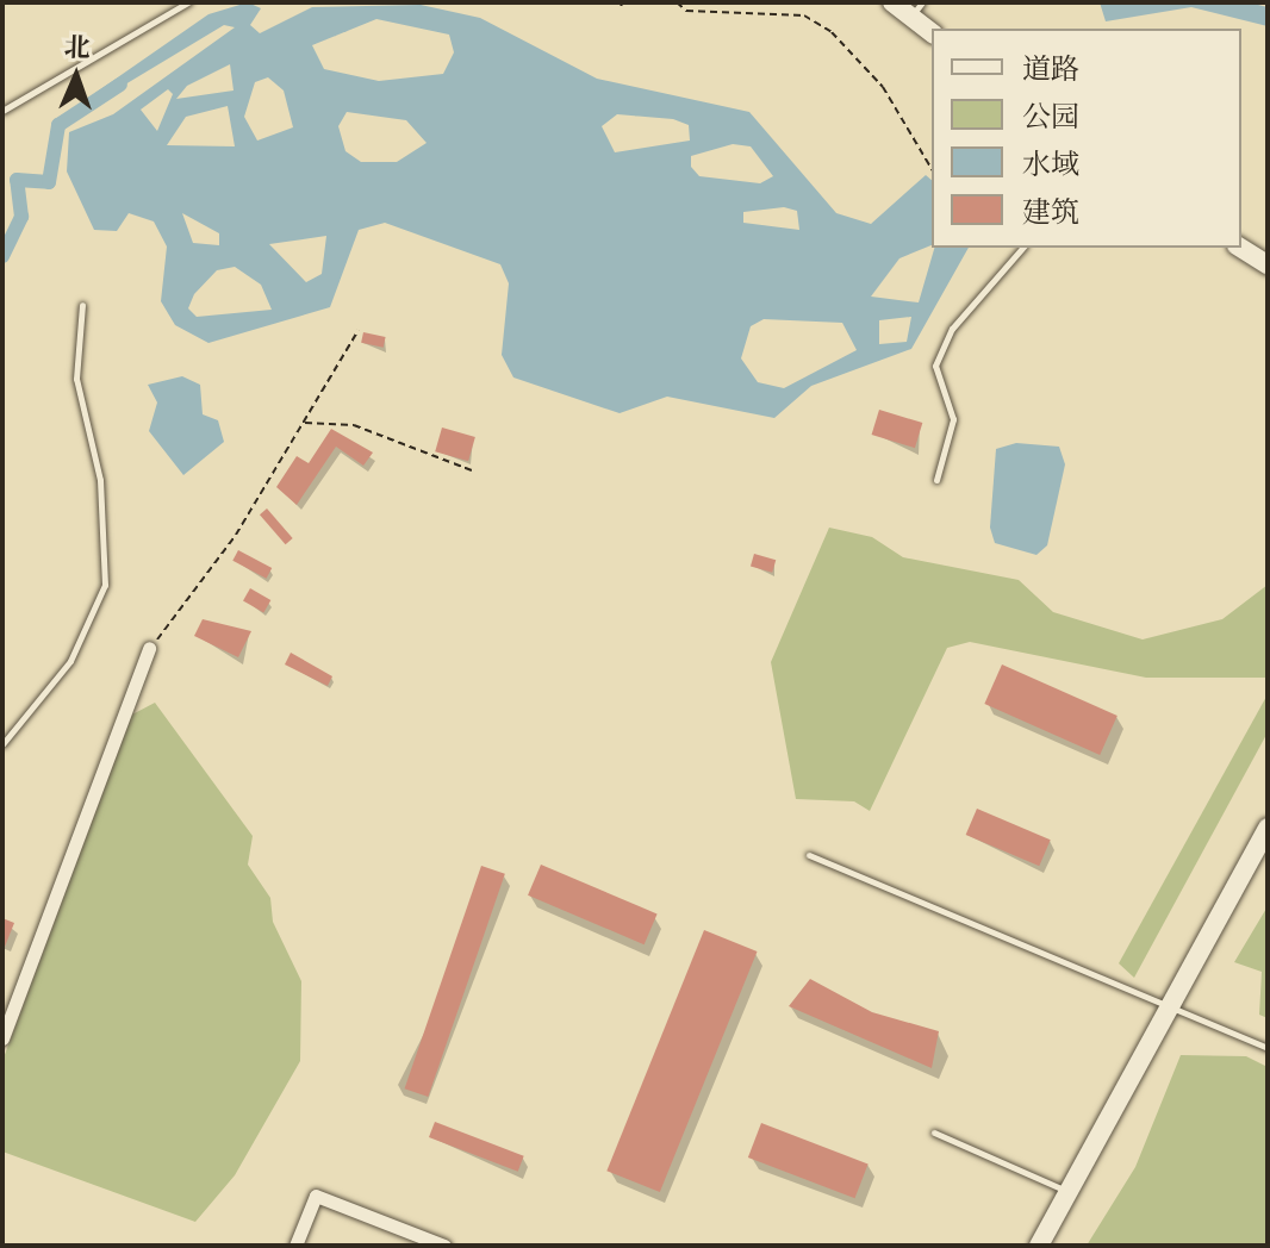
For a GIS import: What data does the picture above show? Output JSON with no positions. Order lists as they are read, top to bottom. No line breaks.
{"legend":["道路","公园","水域","建筑"],"north":"top"}
